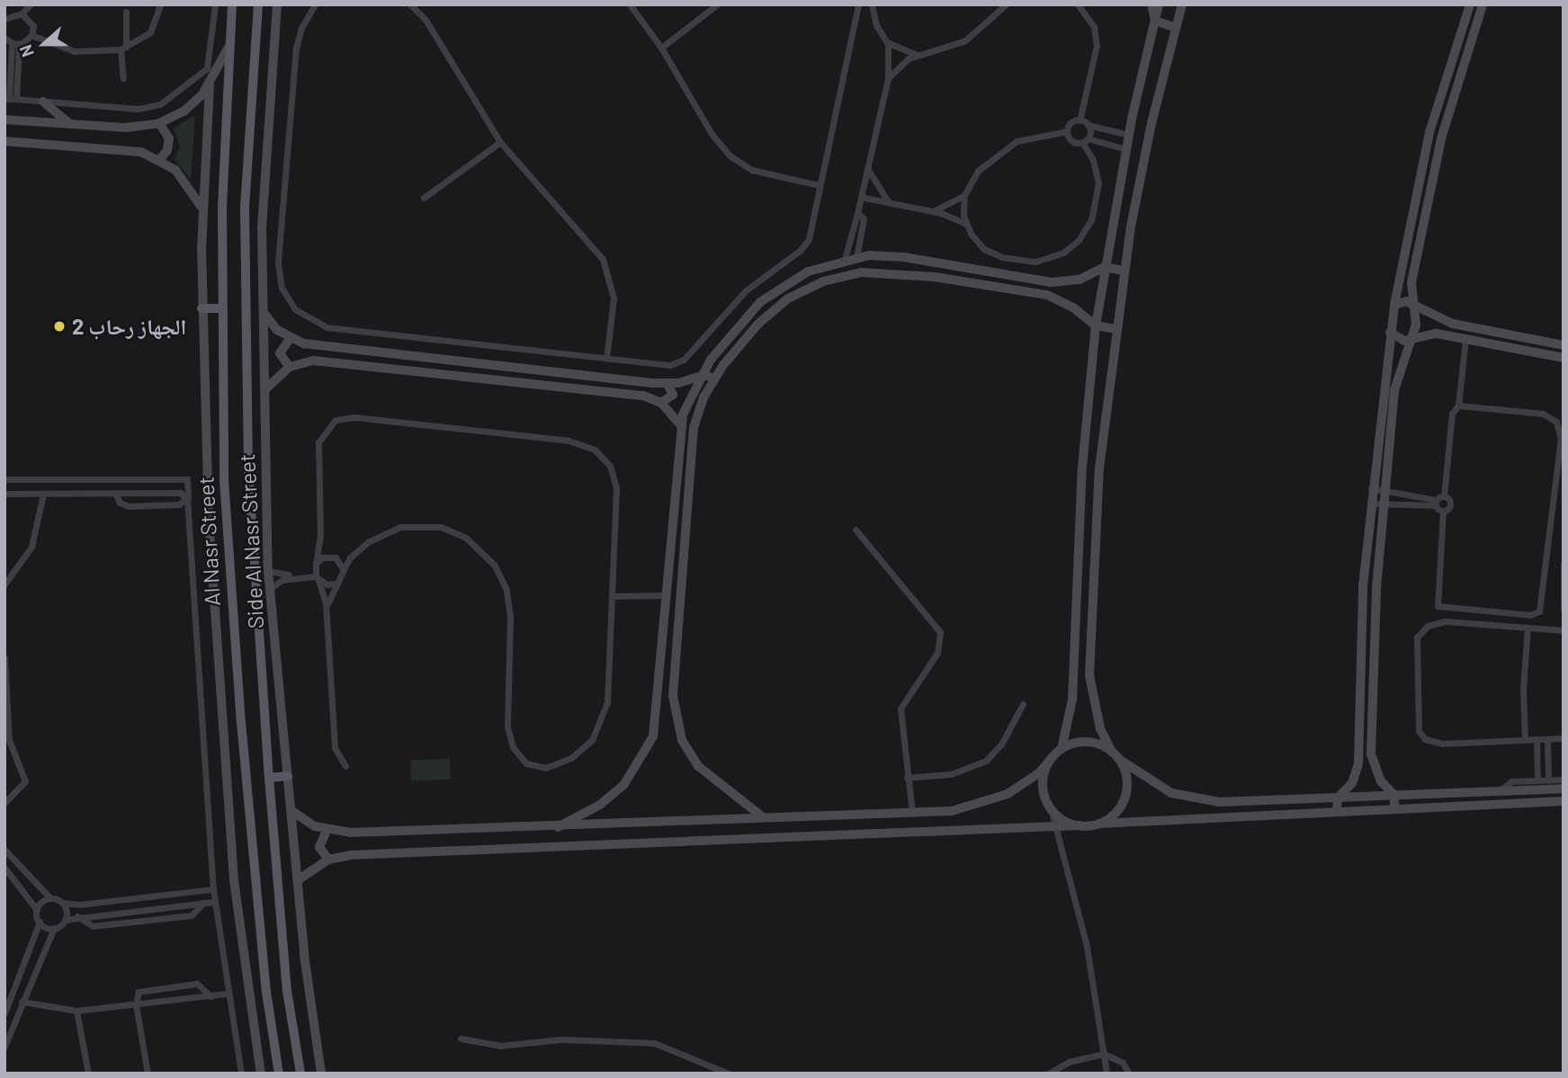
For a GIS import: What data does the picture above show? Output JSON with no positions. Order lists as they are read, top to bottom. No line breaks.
{"streets":{"main road":["Al Nasr Street"],"street":["Side Al Nasr Street"]},"places":["الجهاز رحاب 2"],"north":"left"}
